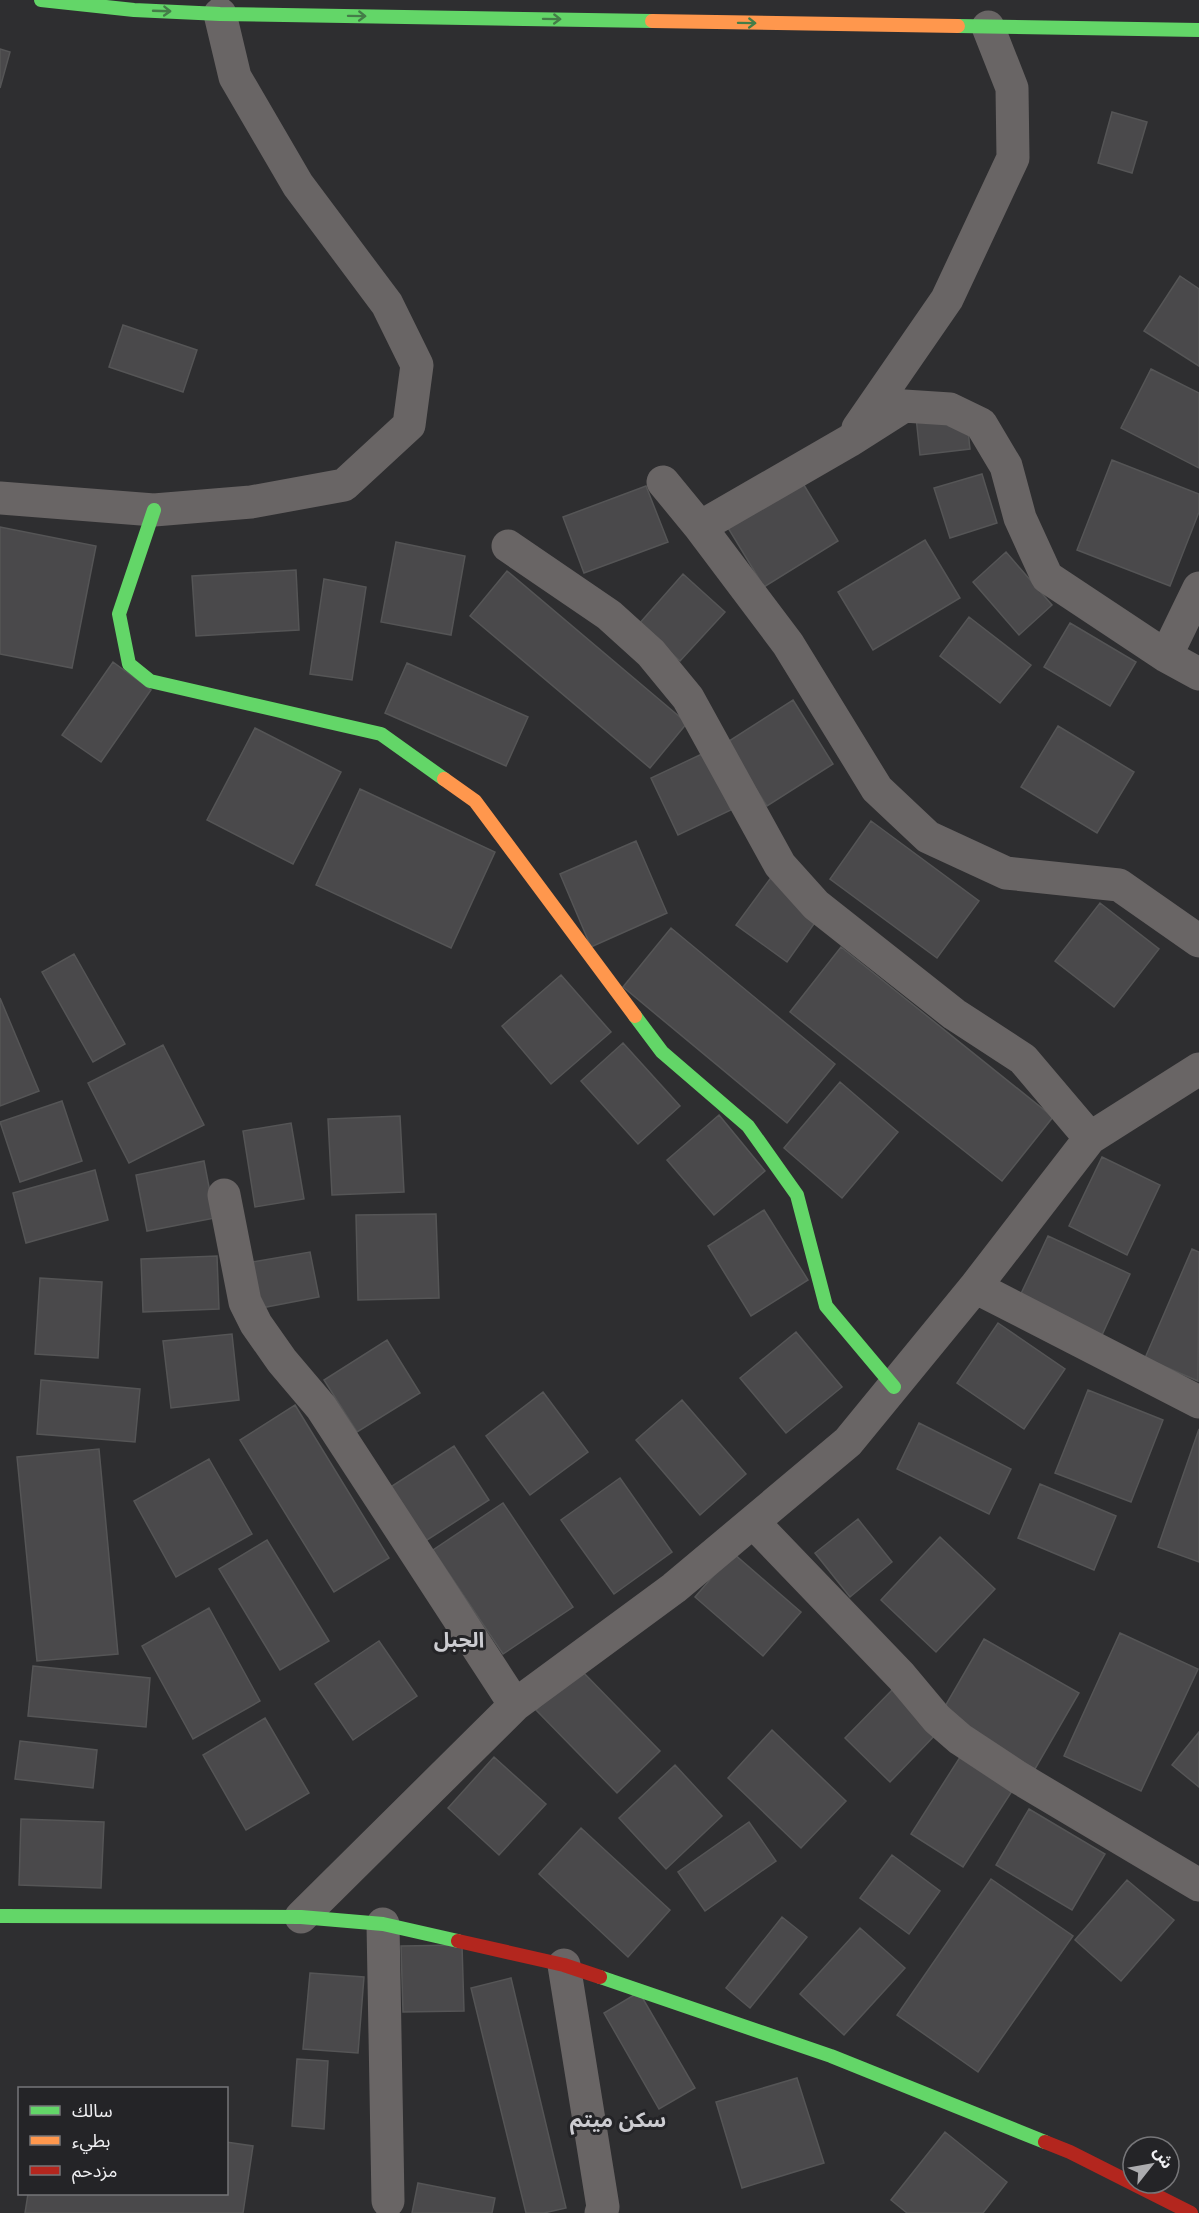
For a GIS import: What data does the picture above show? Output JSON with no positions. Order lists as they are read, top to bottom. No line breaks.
{"districts":["الجبل","سكن ميتم"],"legend":["سالك","بطيء","مزدحم"],"north":"top right"}
